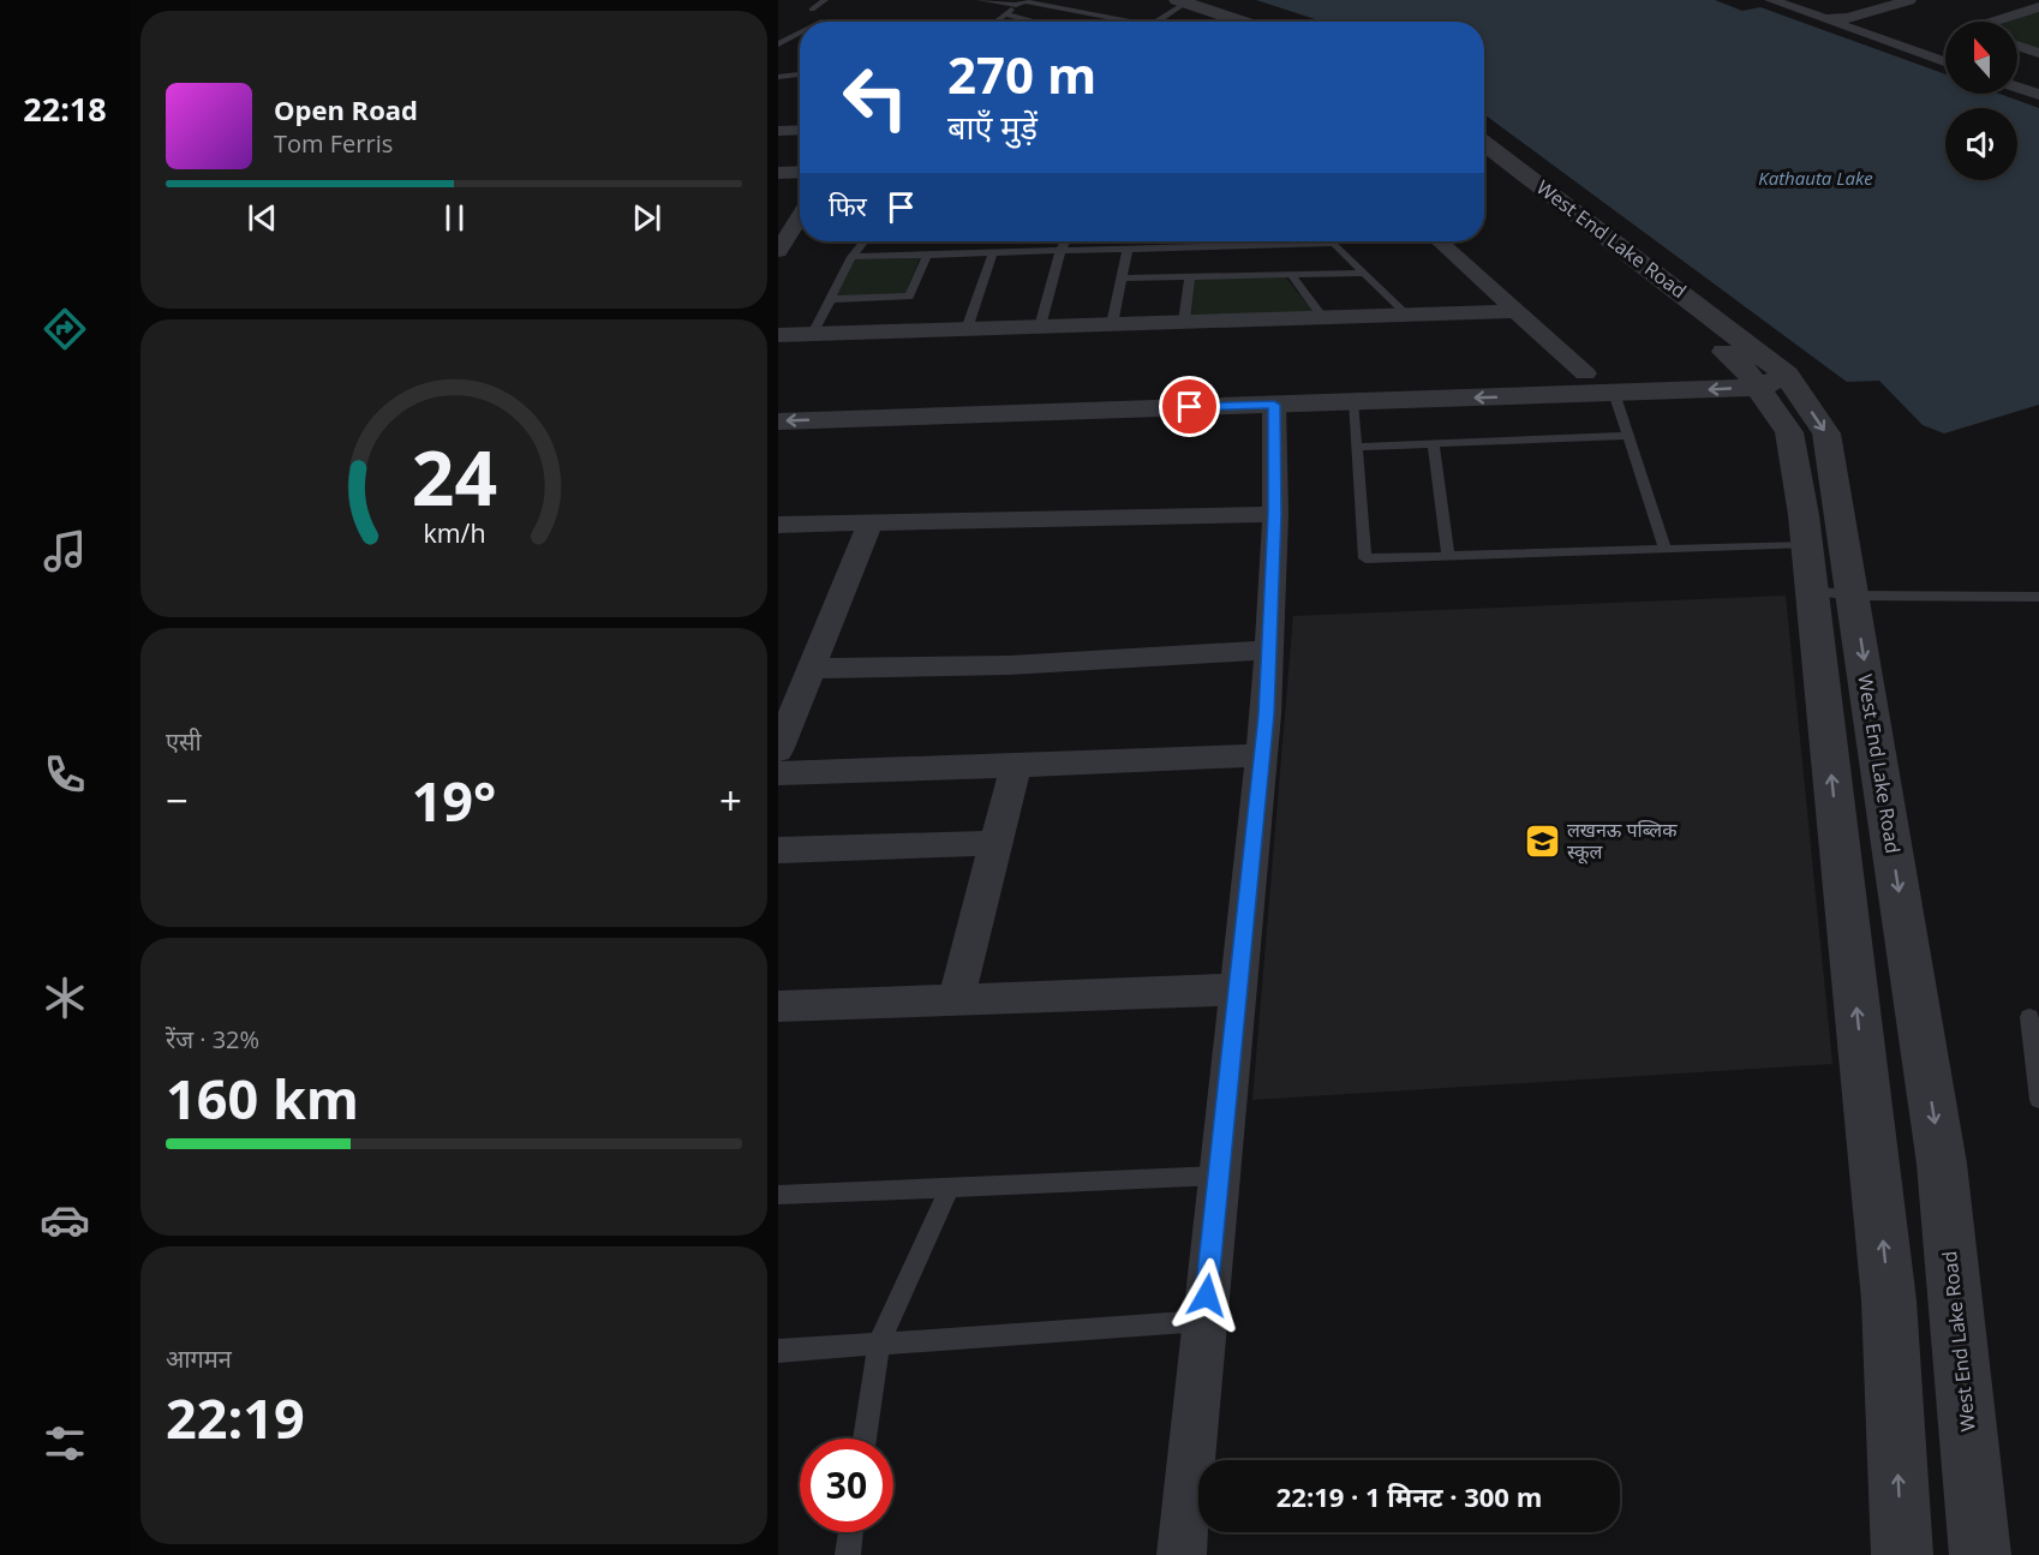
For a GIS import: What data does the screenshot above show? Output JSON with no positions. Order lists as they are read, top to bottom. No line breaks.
{"streets":{"street":["West End Lake Road"]},"water":["Kathauta Lake"],"places":{"school or university":["लखनऊ पब्लिक स्कूल"]},"north":"top","page":{"tabs":"22:18","turn":["270 m","बाएँ मुड़ें"],"song":["Open Road","Tom Ferris"],"then":"फिर","tile":["एसी",["रेंज · 32%","160 km"],["आगमन","22:19"]],"heat":["−","19°","+"],"limit":"30","trip":"22:19 · 1 मिनट · 300 m","gauge":["24","km/h"]}}
